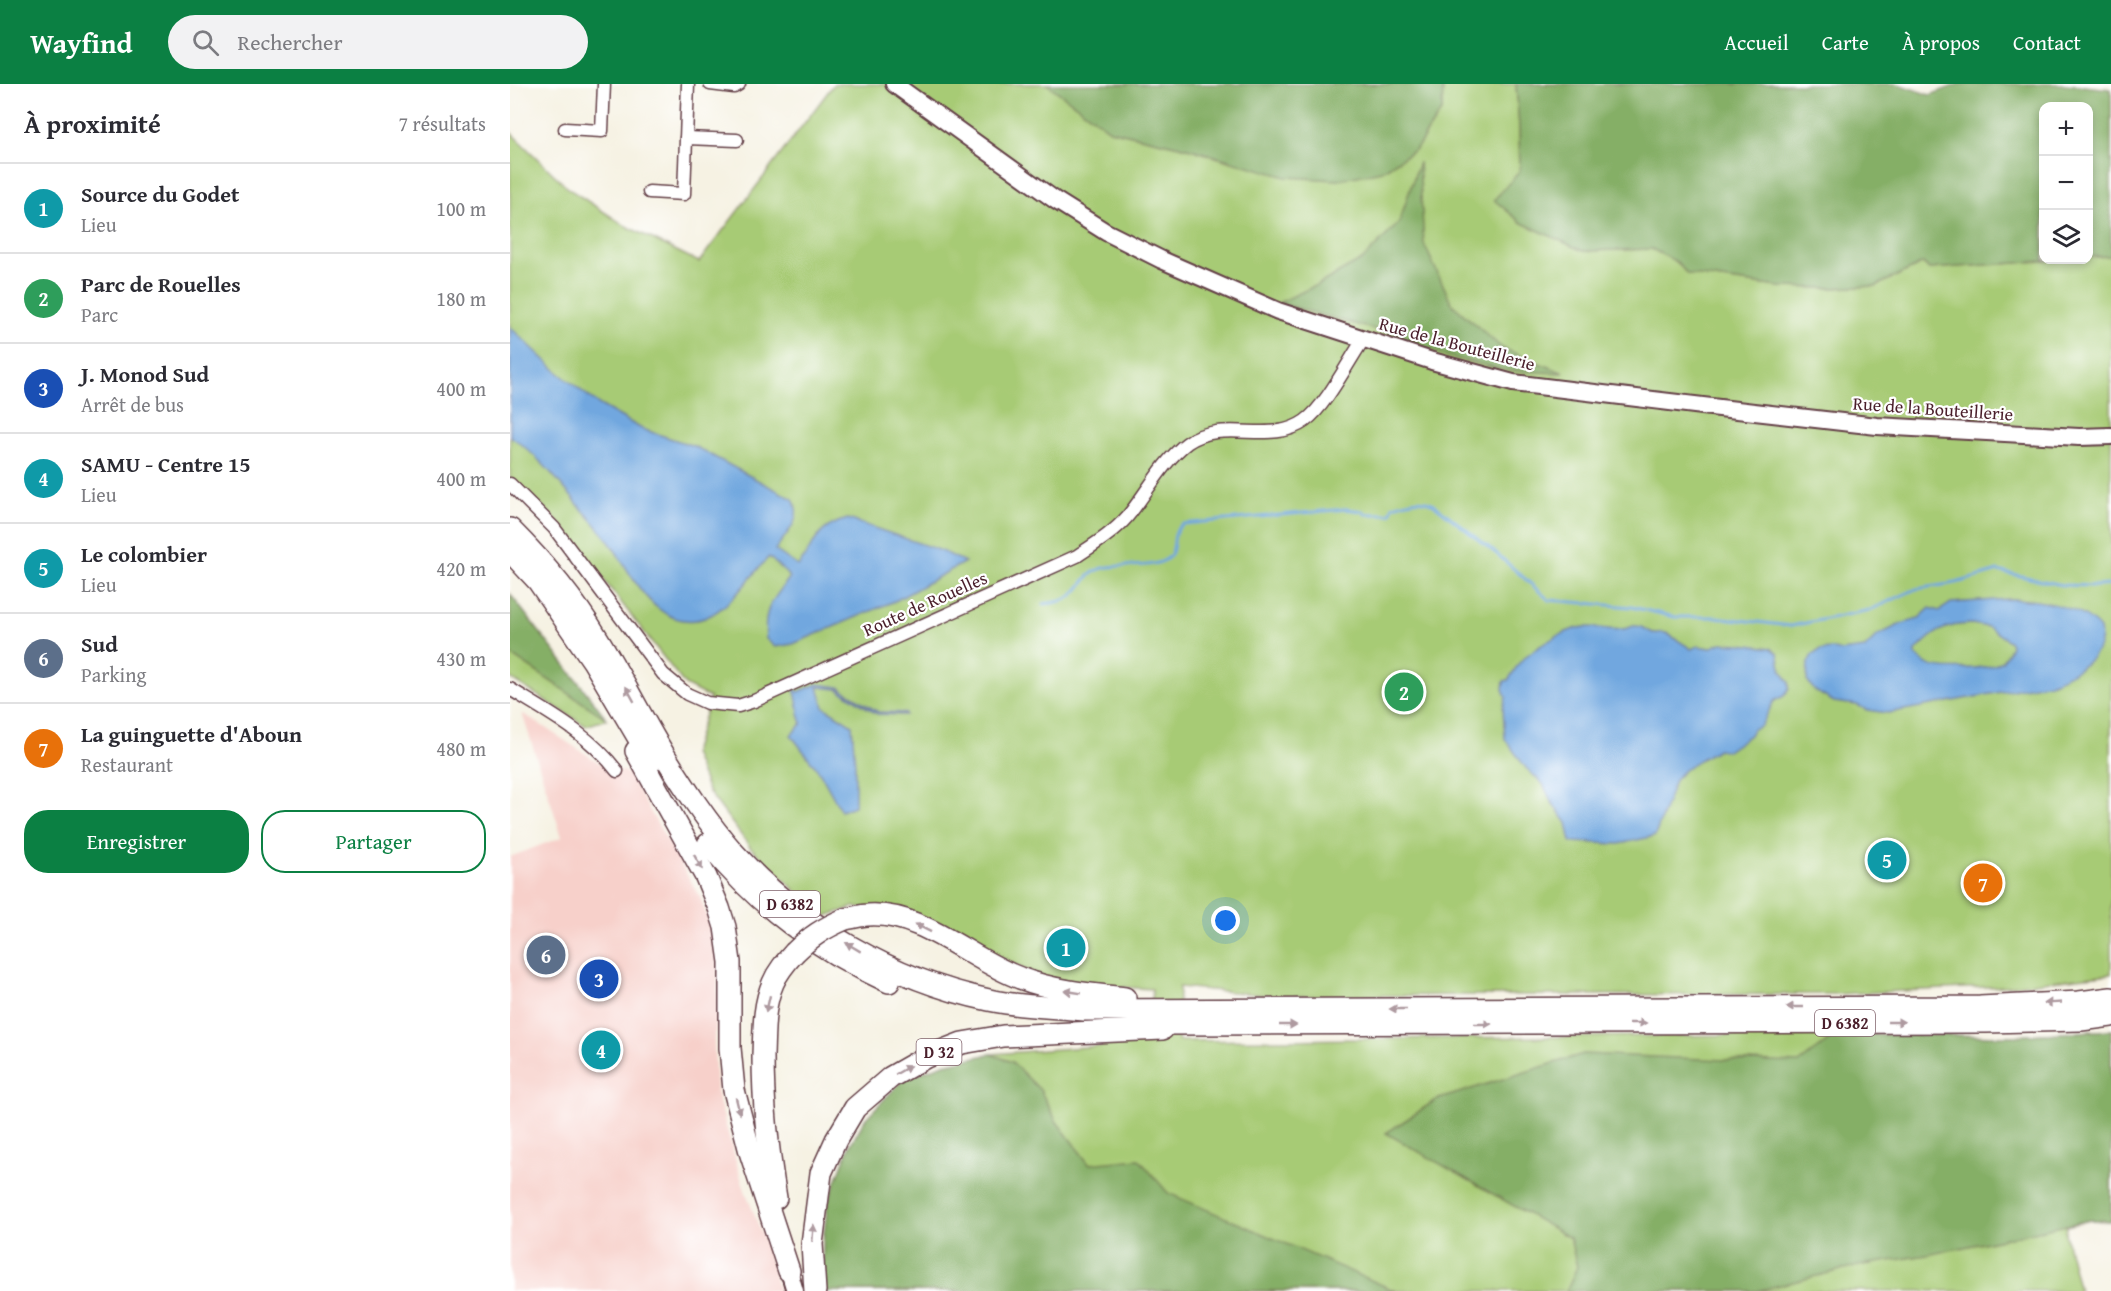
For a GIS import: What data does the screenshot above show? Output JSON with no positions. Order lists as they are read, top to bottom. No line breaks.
{"streets":{"highway":["D 6382","D 32"],"street":["Rue de la Bouteillerie","Route de Rouelles"]},"crossings":[["Rue de la Bouteillerie","Route de Rouelles"],["D 6382","D 32"]],"page":{"header":"Wayfind","search":"Rechercher","nav":["Accueil","Carte","À propos","Contact"],"heading":["À proximité","7 résultats"],"map_buttons":["+","−"],"list":[{"mark":"1","name":"Source du Godet","note":"Lieu","value":"100 m"},{"mark":"2","name":"Parc de Rouelles","note":"Parc","value":"180 m"},{"mark":"3","name":"J. Monod Sud","note":"Arrêt de bus","value":"400 m"},{"mark":"4","name":"SAMU - Centre 15","note":"Lieu","value":"400 m"},{"mark":"5","name":"Le colombier","note":"Lieu","value":"420 m"},{"mark":"6","name":"Sud","note":"Parking","value":"430 m"},{"mark":"7","name":"La guinguette d'Aboun","note":"Restaurant","value":"480 m"}],"pins":["2","5","7","1","6","3","4"],"buttons":["Enregistrer","Partager"]}}
